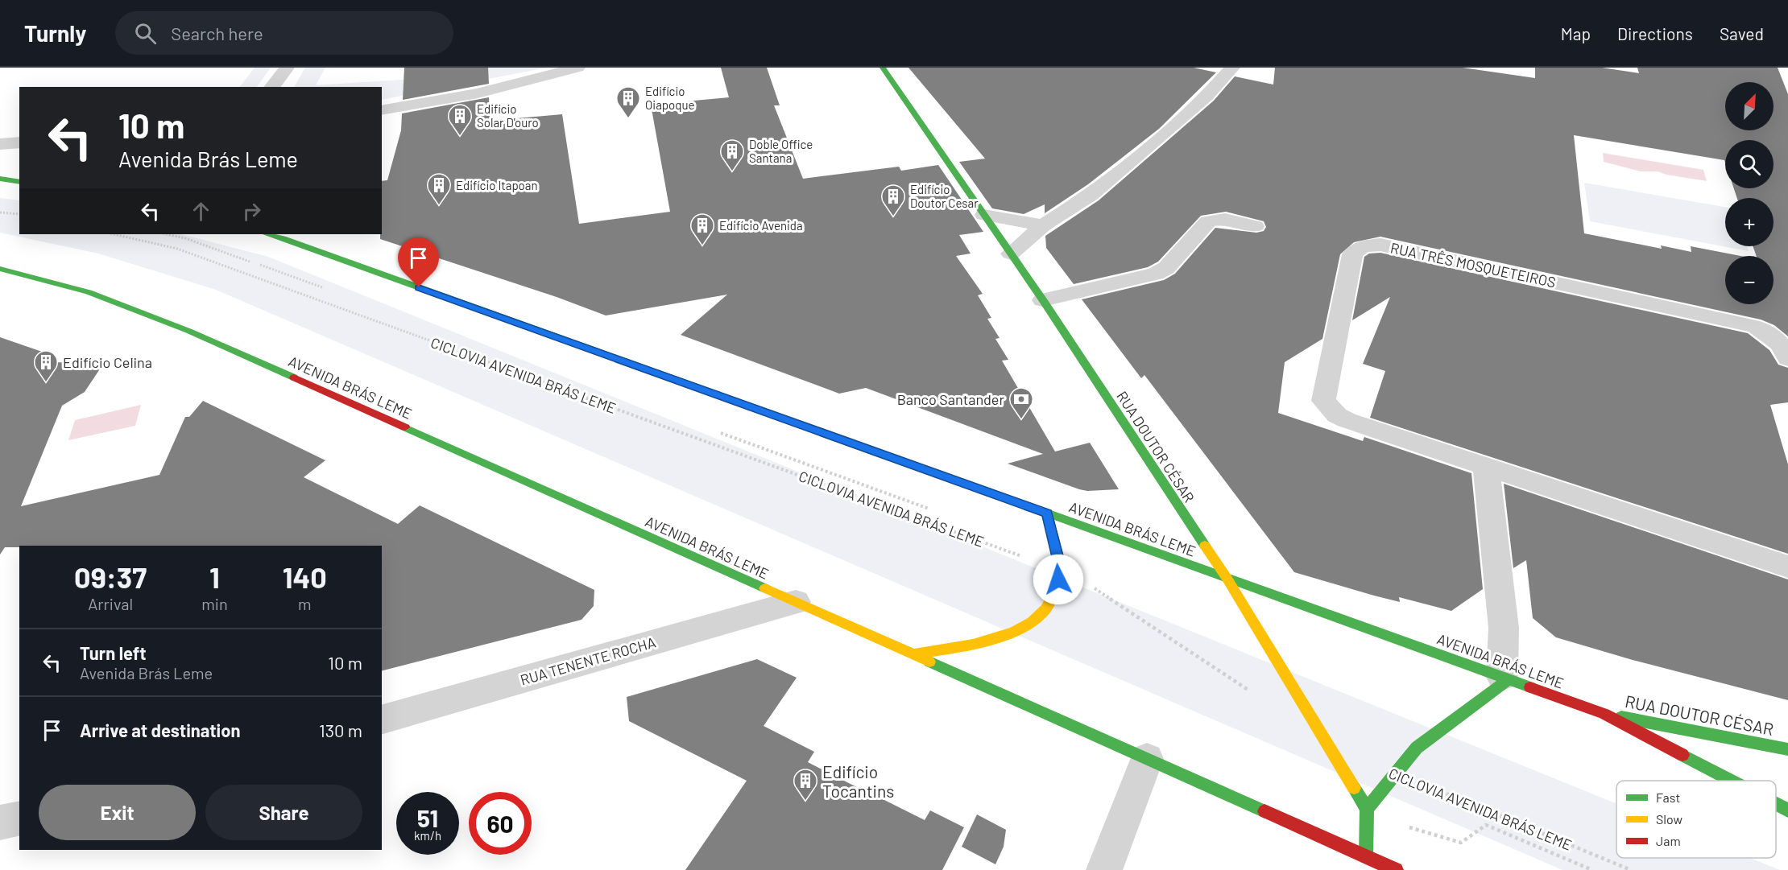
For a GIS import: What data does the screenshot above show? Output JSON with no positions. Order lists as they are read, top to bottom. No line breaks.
{"streets":{"main road":["AVENIDA BRÁS LEME","RUA DOUTOR CÉSAR"],"street":["RUA TRÊS MOSQUETEIROS","RUA TENENTE ROCHA"],"path":["CICLOVIA AVENIDA BRÁS LEME"]},"crossings":[["AVENIDA BRÁS LEME","RUA DOUTOR CÉSAR"],["AVENIDA BRÁS LEME","RUA TENENTE ROCHA"]],"places":{"building":["Edifício Oiapoque","Edifício Solar D'ouro","Doble Office Santana","Edifício Itapoan","Edifício Doutor Cesar","Edifício Avenida","Edifício Celina","Edifício Tocantins"],"bank":["Banco Santander"]},"legend":["Fast","Slow","Jam"],"north":"top right","page":{"header":"Turnly","search":"Search here","nav":["Map","Directions","Saved"],"map_buttons":["+","−"],"turn":["10 m","Avenida Brás Leme"],"eta":["09:37","Arrival","1","min","140","m"],"list":[{"name":"Turn left","note":"Avenida Brás Leme","value":"10 m"},{"name":"Arrive at destination","value":"130 m"}],"buttons":["Exit","Share"],"speed":"51 km/h","limit":"60"}}
